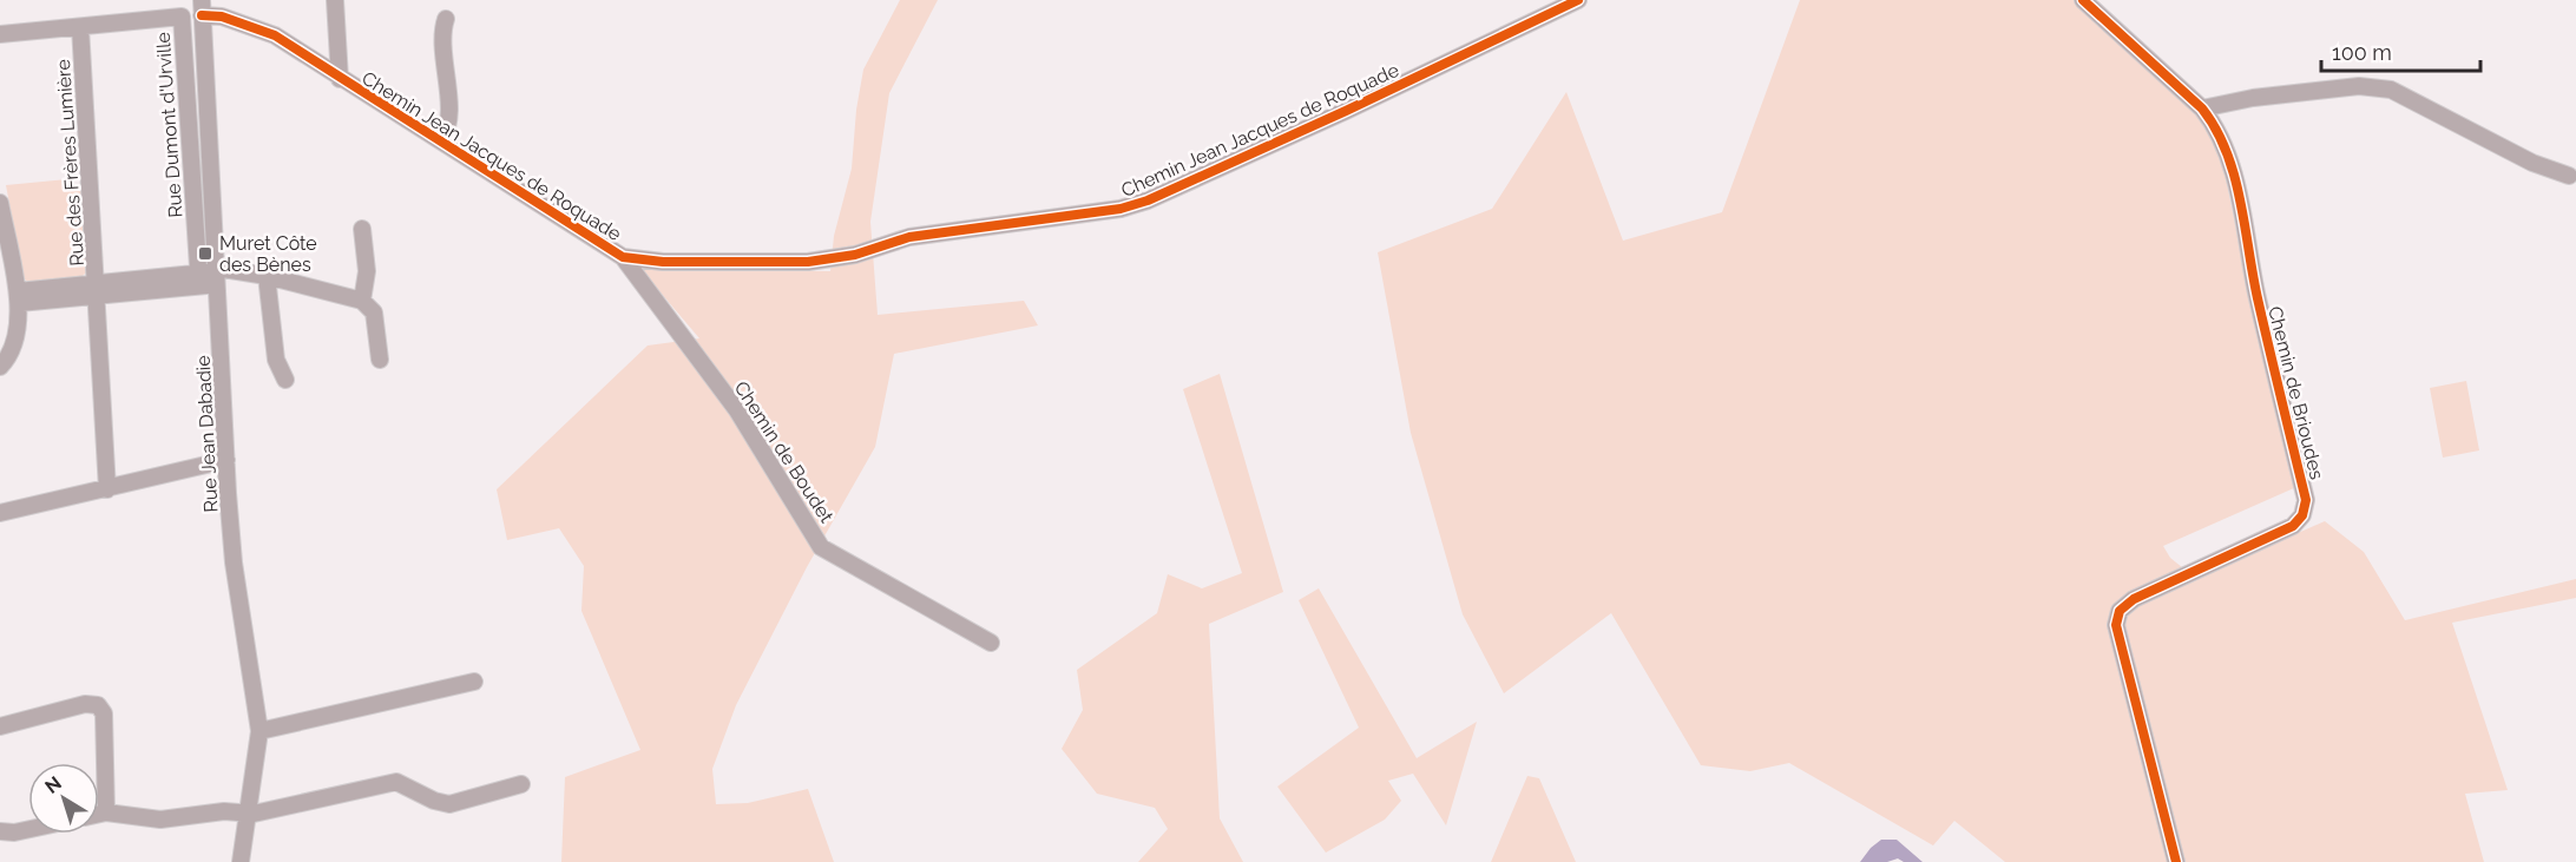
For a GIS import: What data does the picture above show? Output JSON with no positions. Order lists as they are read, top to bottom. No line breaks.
{"streets":{"street":["Rue Dumont d'Urville","Chemin Jean Jacques de Roquade","Rue des Frères Lumière","Chemin de Brioudes","Rue Jean Dabadie","Chemin de Boudet"]},"crossings":[["Rue Dumont d'Urville","Rue des Frères Lumière"],["Chemin Jean Jacques de Roquade","Rue Jean Dabadie"],["Chemin Jean Jacques de Roquade","Chemin de Boudet"]],"places":{"transit":["Muret Côte des Bènes"]},"scale_bar":"100 m","north":"top left"}
